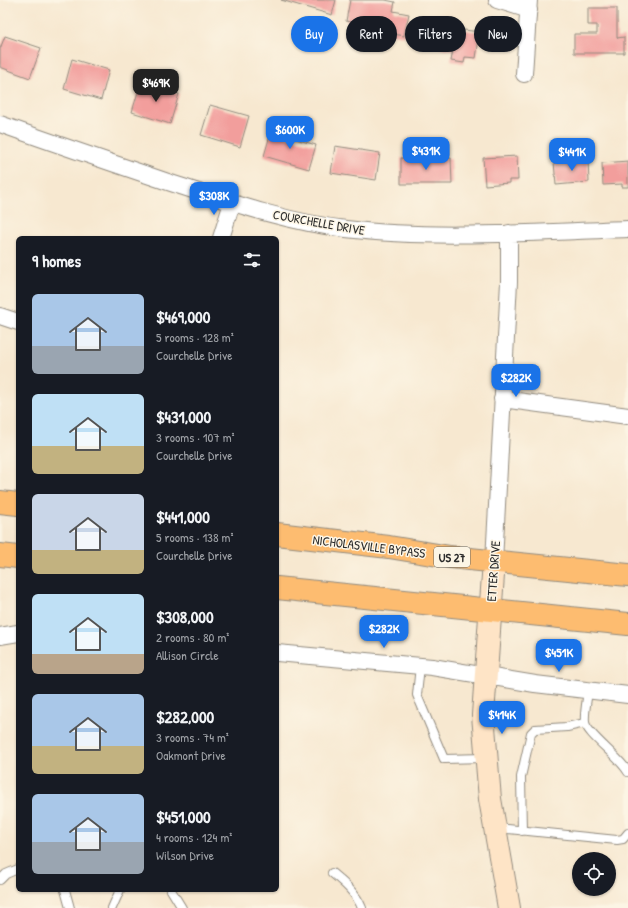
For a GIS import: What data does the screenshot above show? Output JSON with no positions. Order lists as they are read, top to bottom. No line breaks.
{"streets":{"highway":["NICHOLASVILLE BYPASS","US 27"],"street":["COURCHELLE DRIVE","ETTER DRIVE"]},"crossings":[["COURCHELLE DRIVE","ETTER DRIVE"],["NICHOLASVILLE BYPASS","ETTER DRIVE"]],"page":{"chip":["Buy","Rent","Filters","New"],"price":["$469K","$600K","$431K","$441K","$308K","$282K","$282K","$451K","$414K"],"heading":"9 homes","list":[{"name":"$469,000","note":"5 rooms · 128 m² · Courchelle Drive"},{"name":"$431,000","note":"3 rooms · 107 m² · Courchelle Drive"},{"name":"$441,000","note":"5 rooms · 138 m² · Courchelle Drive"},{"name":"$308,000","note":"2 rooms · 80 m² · Allison Circle"},{"name":"$282,000","note":"3 rooms · 74 m² · Oakmont Drive"},{"name":"$451,000","note":"4 rooms · 124 m² · Wilson Drive"}]}}
